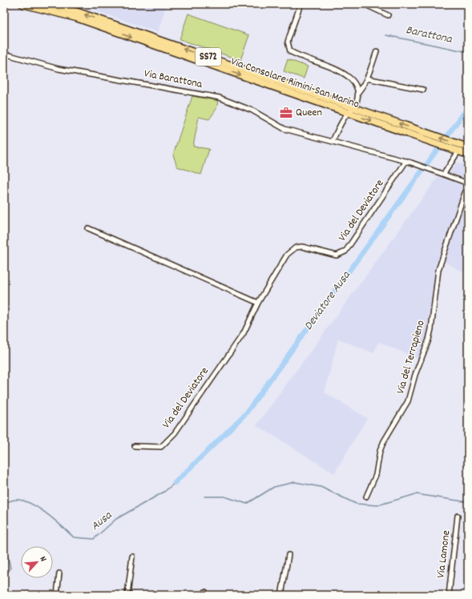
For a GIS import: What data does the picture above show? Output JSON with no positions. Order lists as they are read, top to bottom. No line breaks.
{"streets":{"main road":["SS72","Via Consolare Rimini-San Marino"],"street":["Via Barattona","Via del Deviatore","Via del Terrapieno","Via Lamone"]},"crossings":[["Via Barattona","Via del Deviatore"],["Via Barattona","Via del Terrapieno"]],"water":["Barattona","Deviatore Ausa","Ausa"],"places":{"office":["Queen"]},"north":"top right"}
